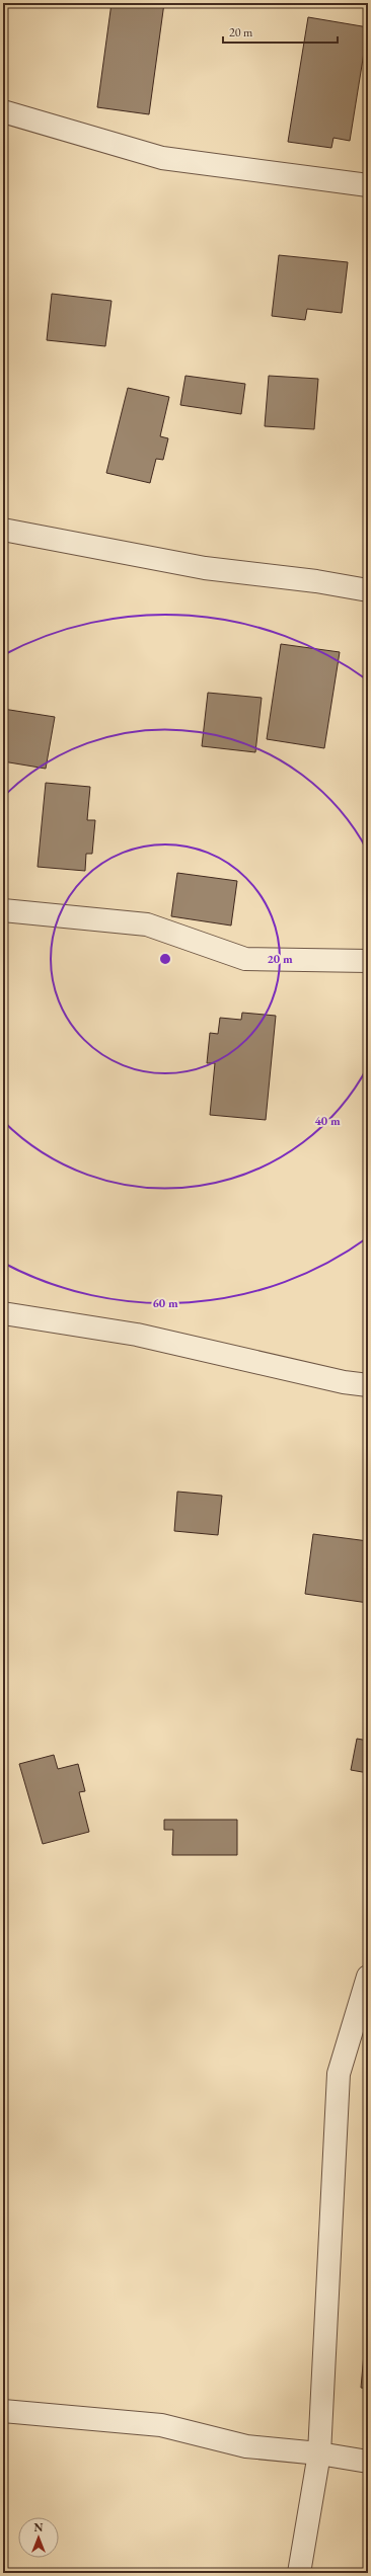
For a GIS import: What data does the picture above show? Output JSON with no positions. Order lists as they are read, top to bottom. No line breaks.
{"scale_bar":"20 m","north":"top","rings":["20 m","40 m","60 m"]}
